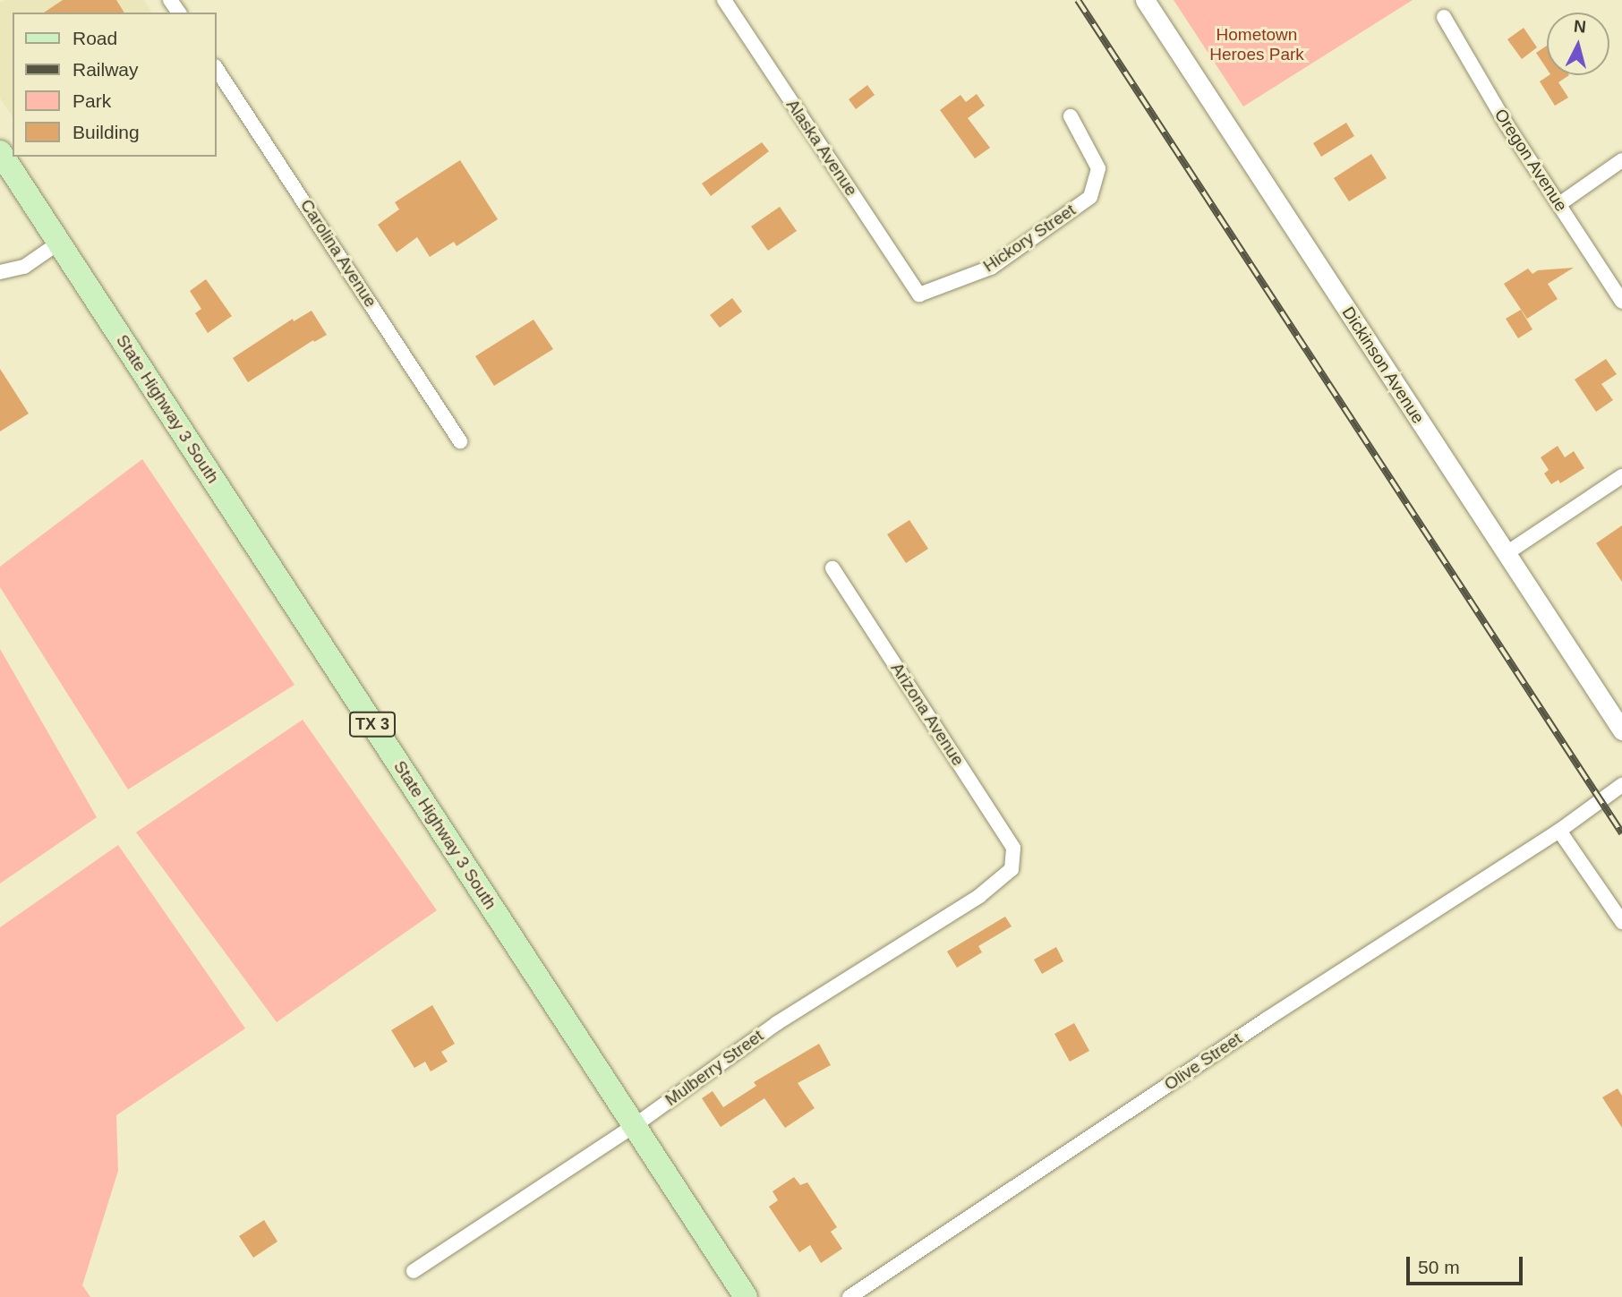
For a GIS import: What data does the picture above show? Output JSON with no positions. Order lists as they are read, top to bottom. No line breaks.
{"streets":{"main road":["State Highway 3 South","TX 3"],"street":["Alaska Avenue","Oregon Avenue","Hickory Street","Carolina Avenue","Dickinson Avenue","Arizona Avenue","Olive Street","Mulberry Street"]},"crossings":[["Alaska Avenue","Hickory Street"],["State Highway 3 South","Mulberry Street"],["Arizona Avenue","Mulberry Street"]],"parks":["Hometown Heroes Park"],"legend":["Road","Railway","Park","Building"],"scale_bar":"50 m","north":"top"}
